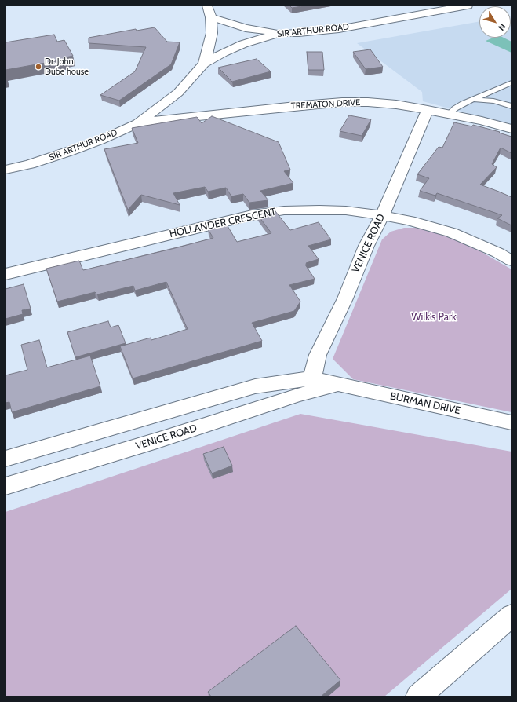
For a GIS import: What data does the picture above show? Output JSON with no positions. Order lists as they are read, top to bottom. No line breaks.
{"streets":{"street":["SIR ARTHUR ROAD","TREMATON DRIVE","HOLLANDER CRESCENT","VENICE ROAD","BURMAN DRIVE"]},"crossings":[["SIR ARTHUR ROAD","TREMATON DRIVE"],["TREMATON DRIVE","VENICE ROAD"],["HOLLANDER CRESCENT","VENICE ROAD"],["VENICE ROAD","BURMAN DRIVE"]],"parks":["Wilk's Park"],"places":["Dr. John Dube house"],"north":"bottom right"}
